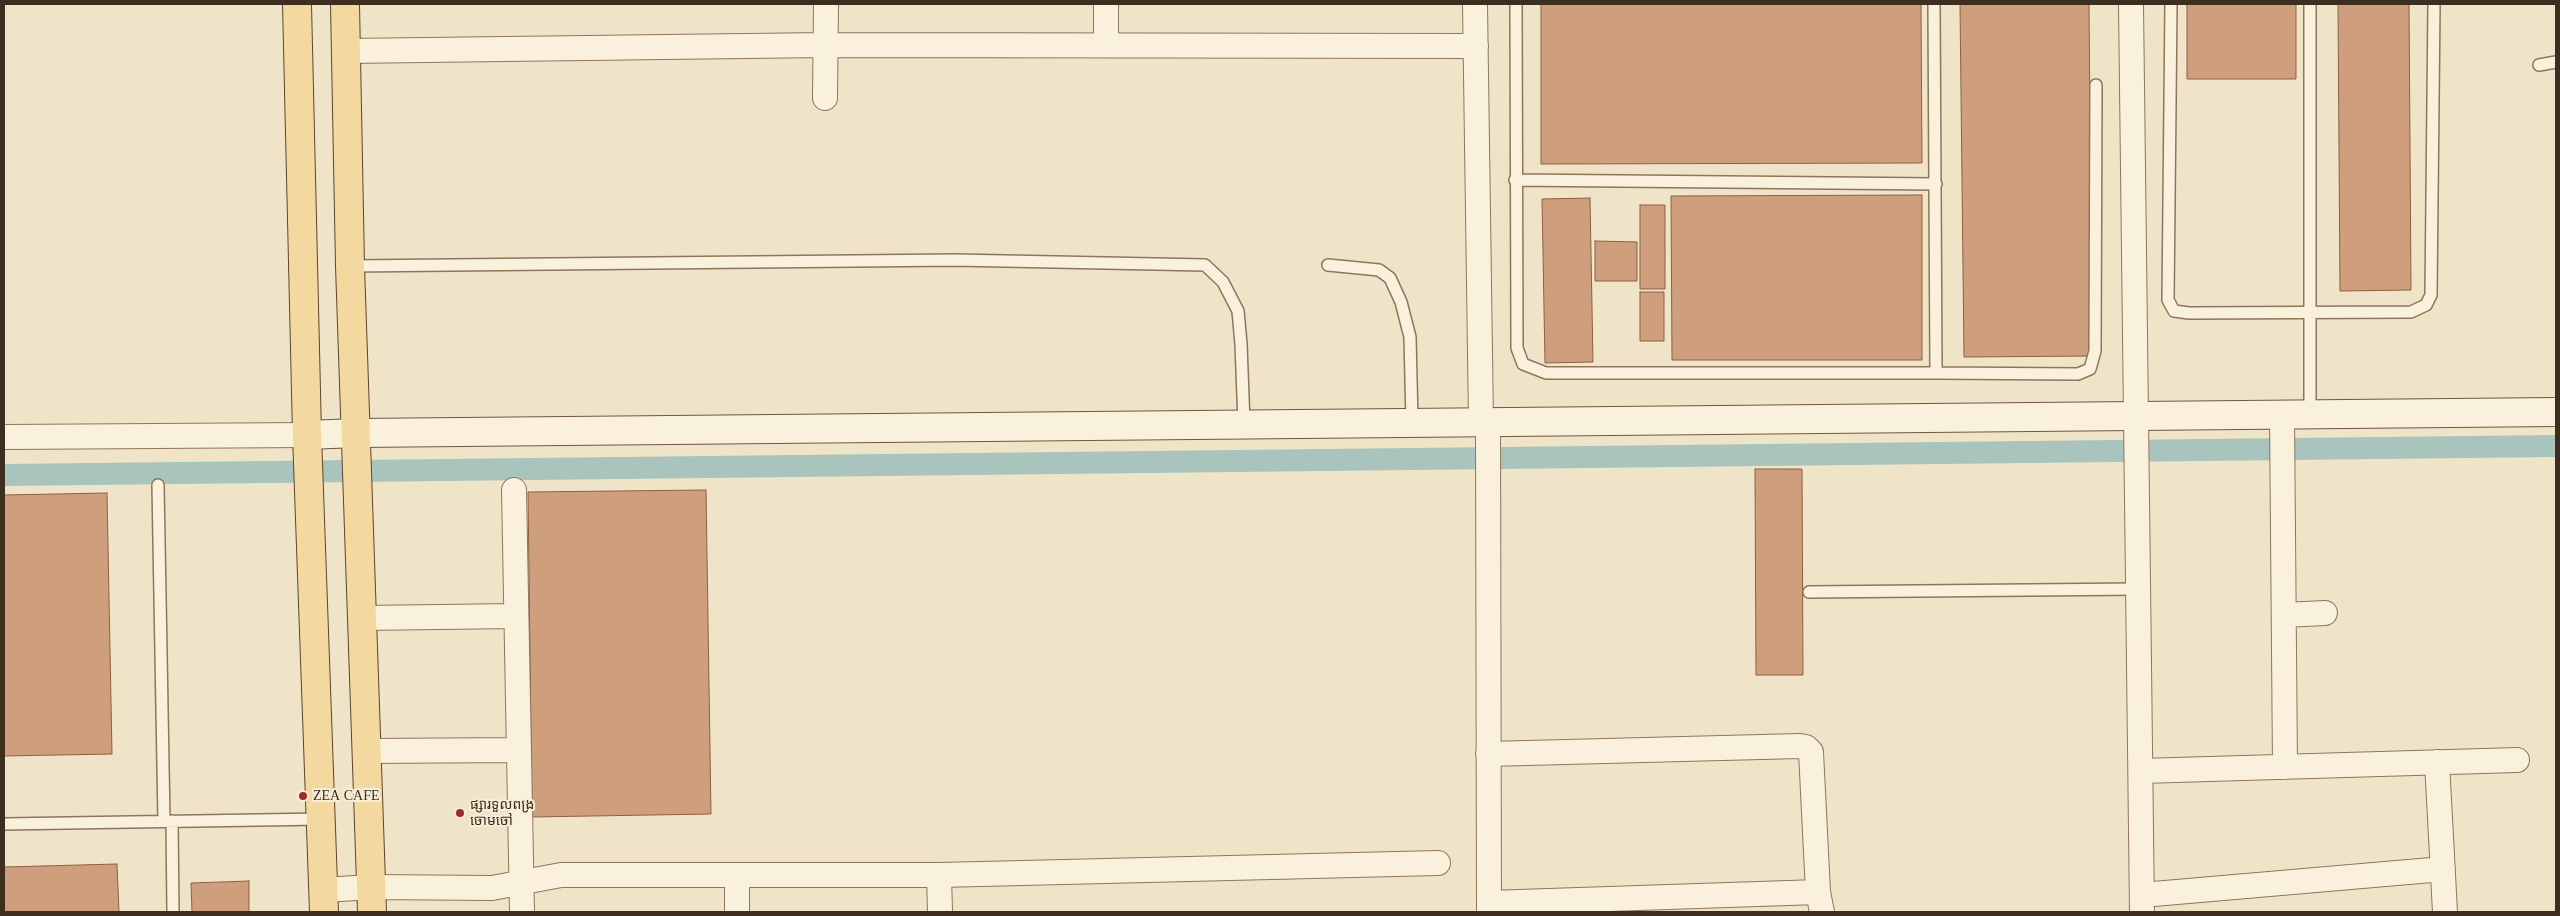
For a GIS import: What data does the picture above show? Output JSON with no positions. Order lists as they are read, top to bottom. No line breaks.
{"places":["ZEA CAFE","ផ្សារទួលពង្រ ចោមចៅ"]}
